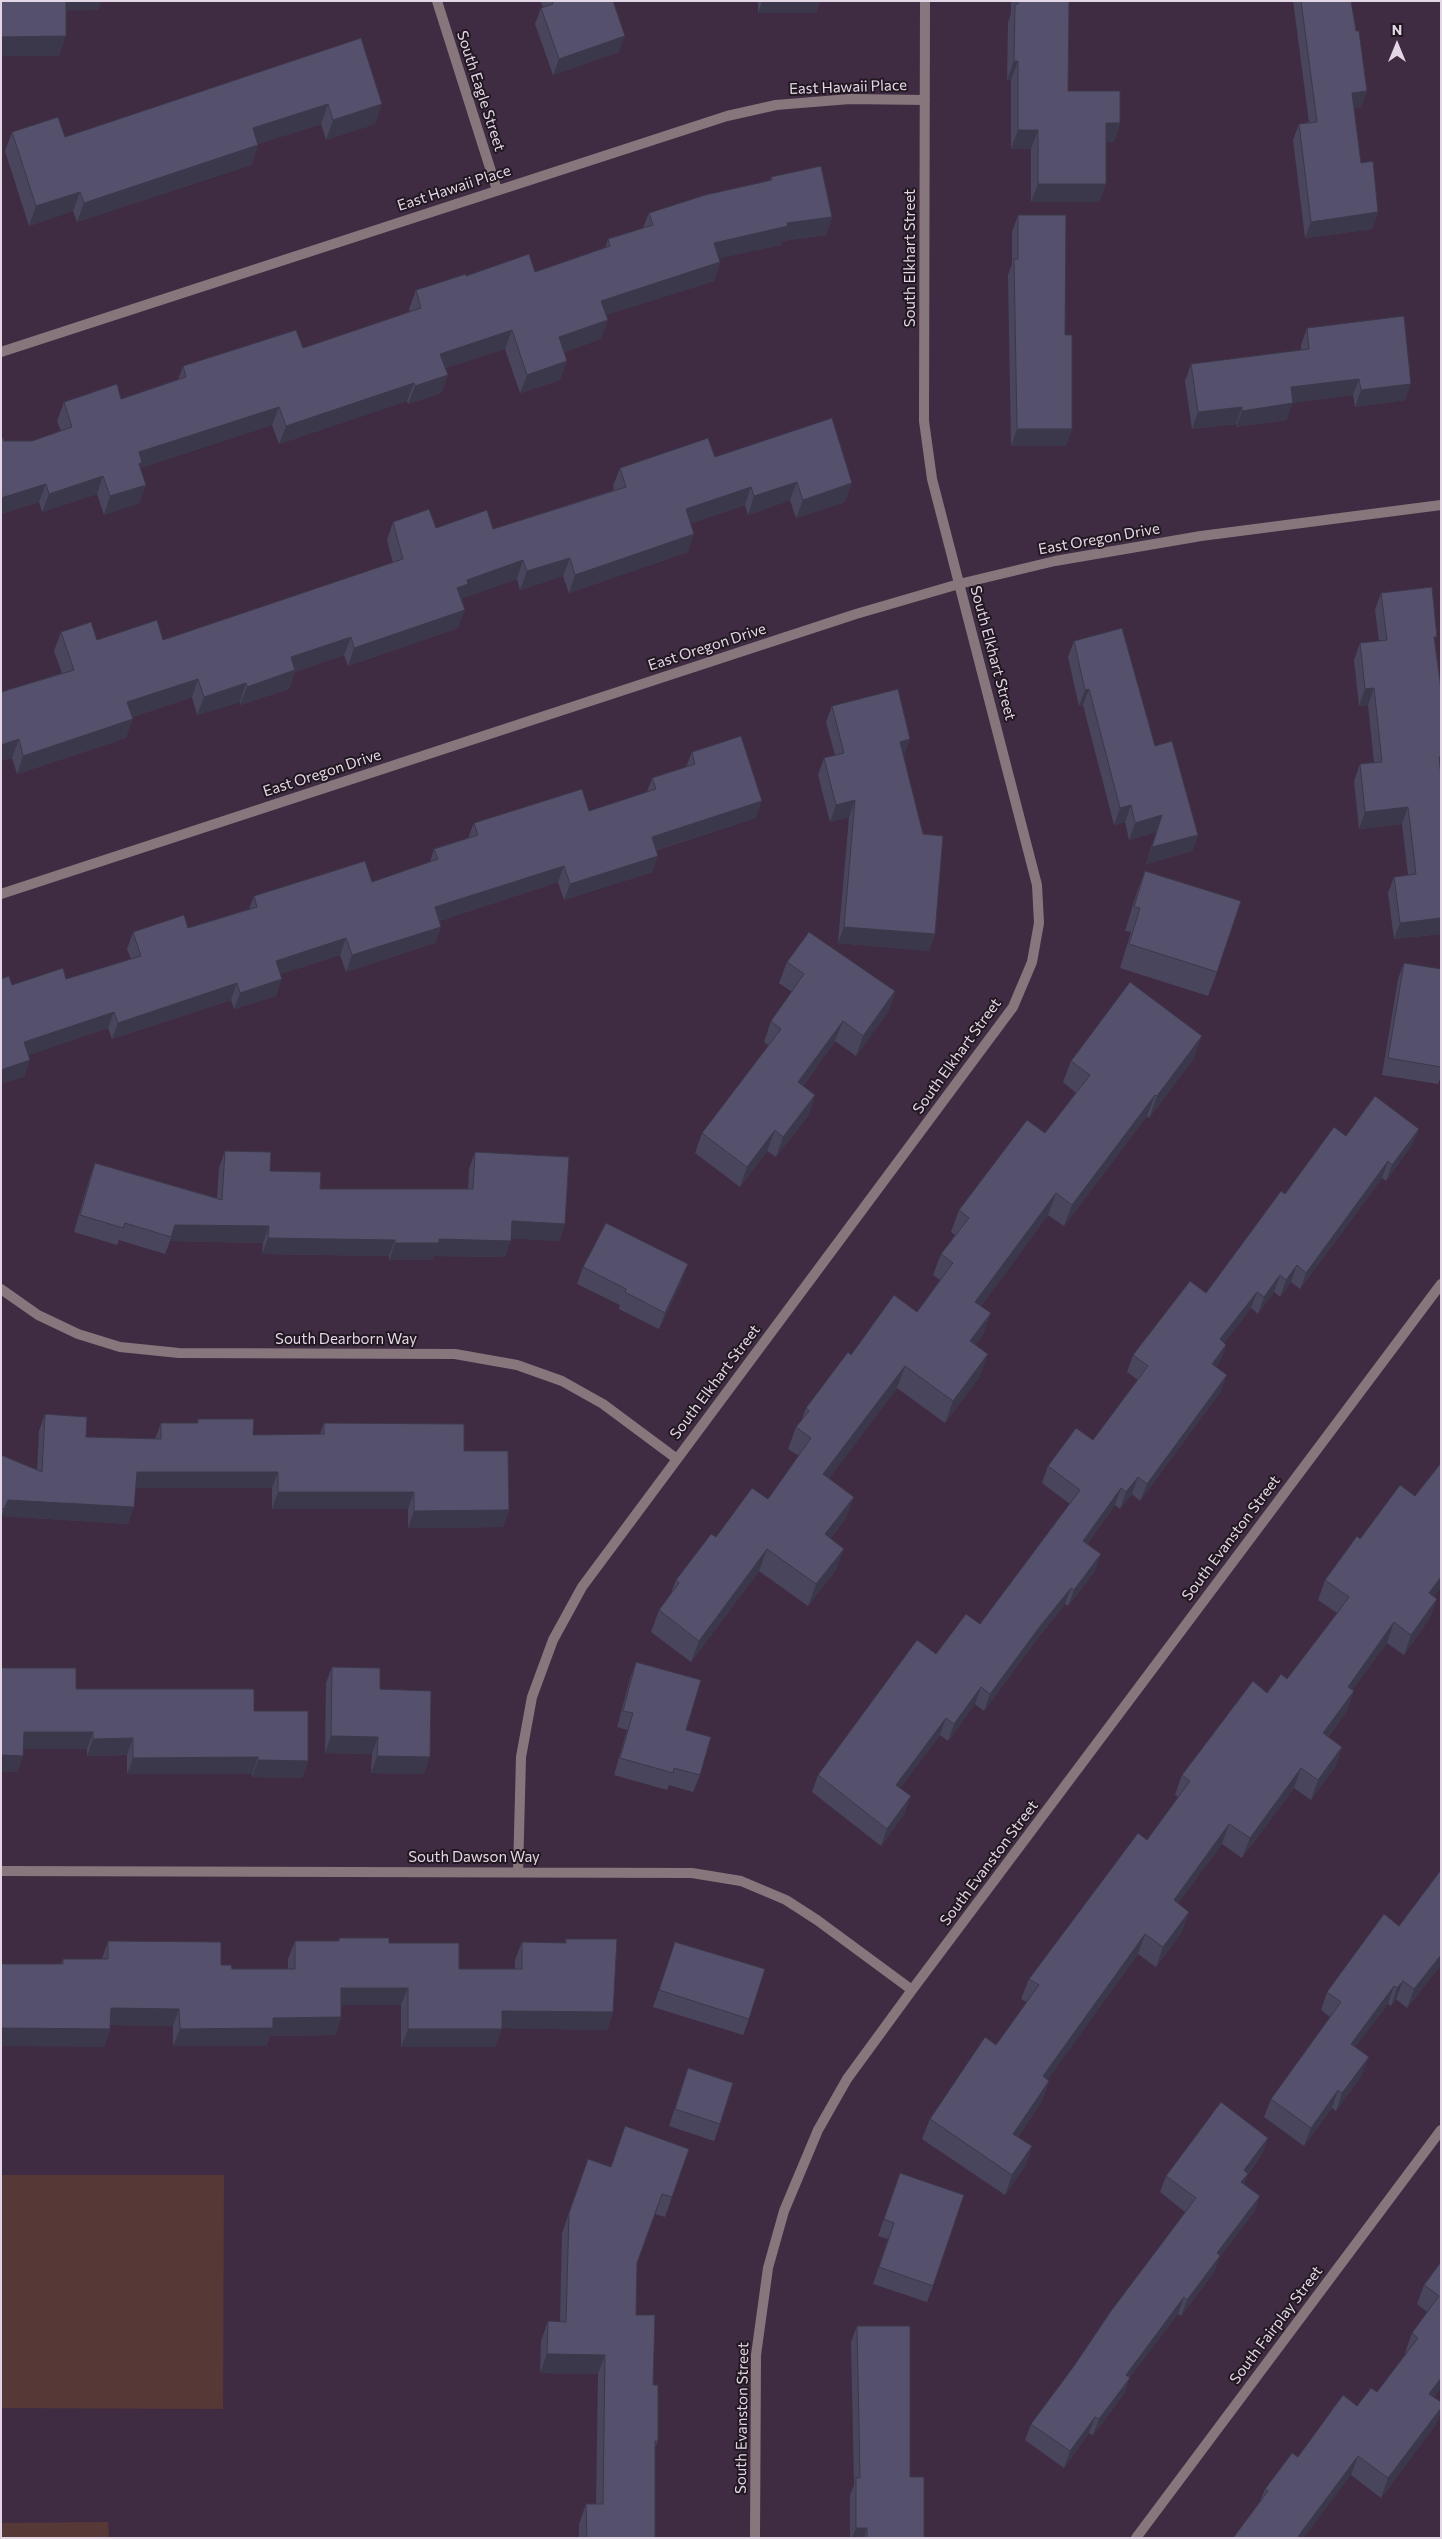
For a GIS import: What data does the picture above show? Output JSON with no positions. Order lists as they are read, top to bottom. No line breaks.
{"streets":{"street":["East Hawaii Place","South Eagle Street","South Elkhart Street","East Oregon Drive","South Dearborn Way","South Evanston Street","South Dawson Way","South Fairplay Street"]},"crossings":[["East Hawaii Place","South Eagle Street"],["East Hawaii Place","South Elkhart Street"],["South Elkhart Street","East Oregon Drive"],["South Elkhart Street","South Dearborn Way"],["South Elkhart Street","South Dawson Way"],["South Evanston Street","South Dawson Way"]],"north":"top"}
